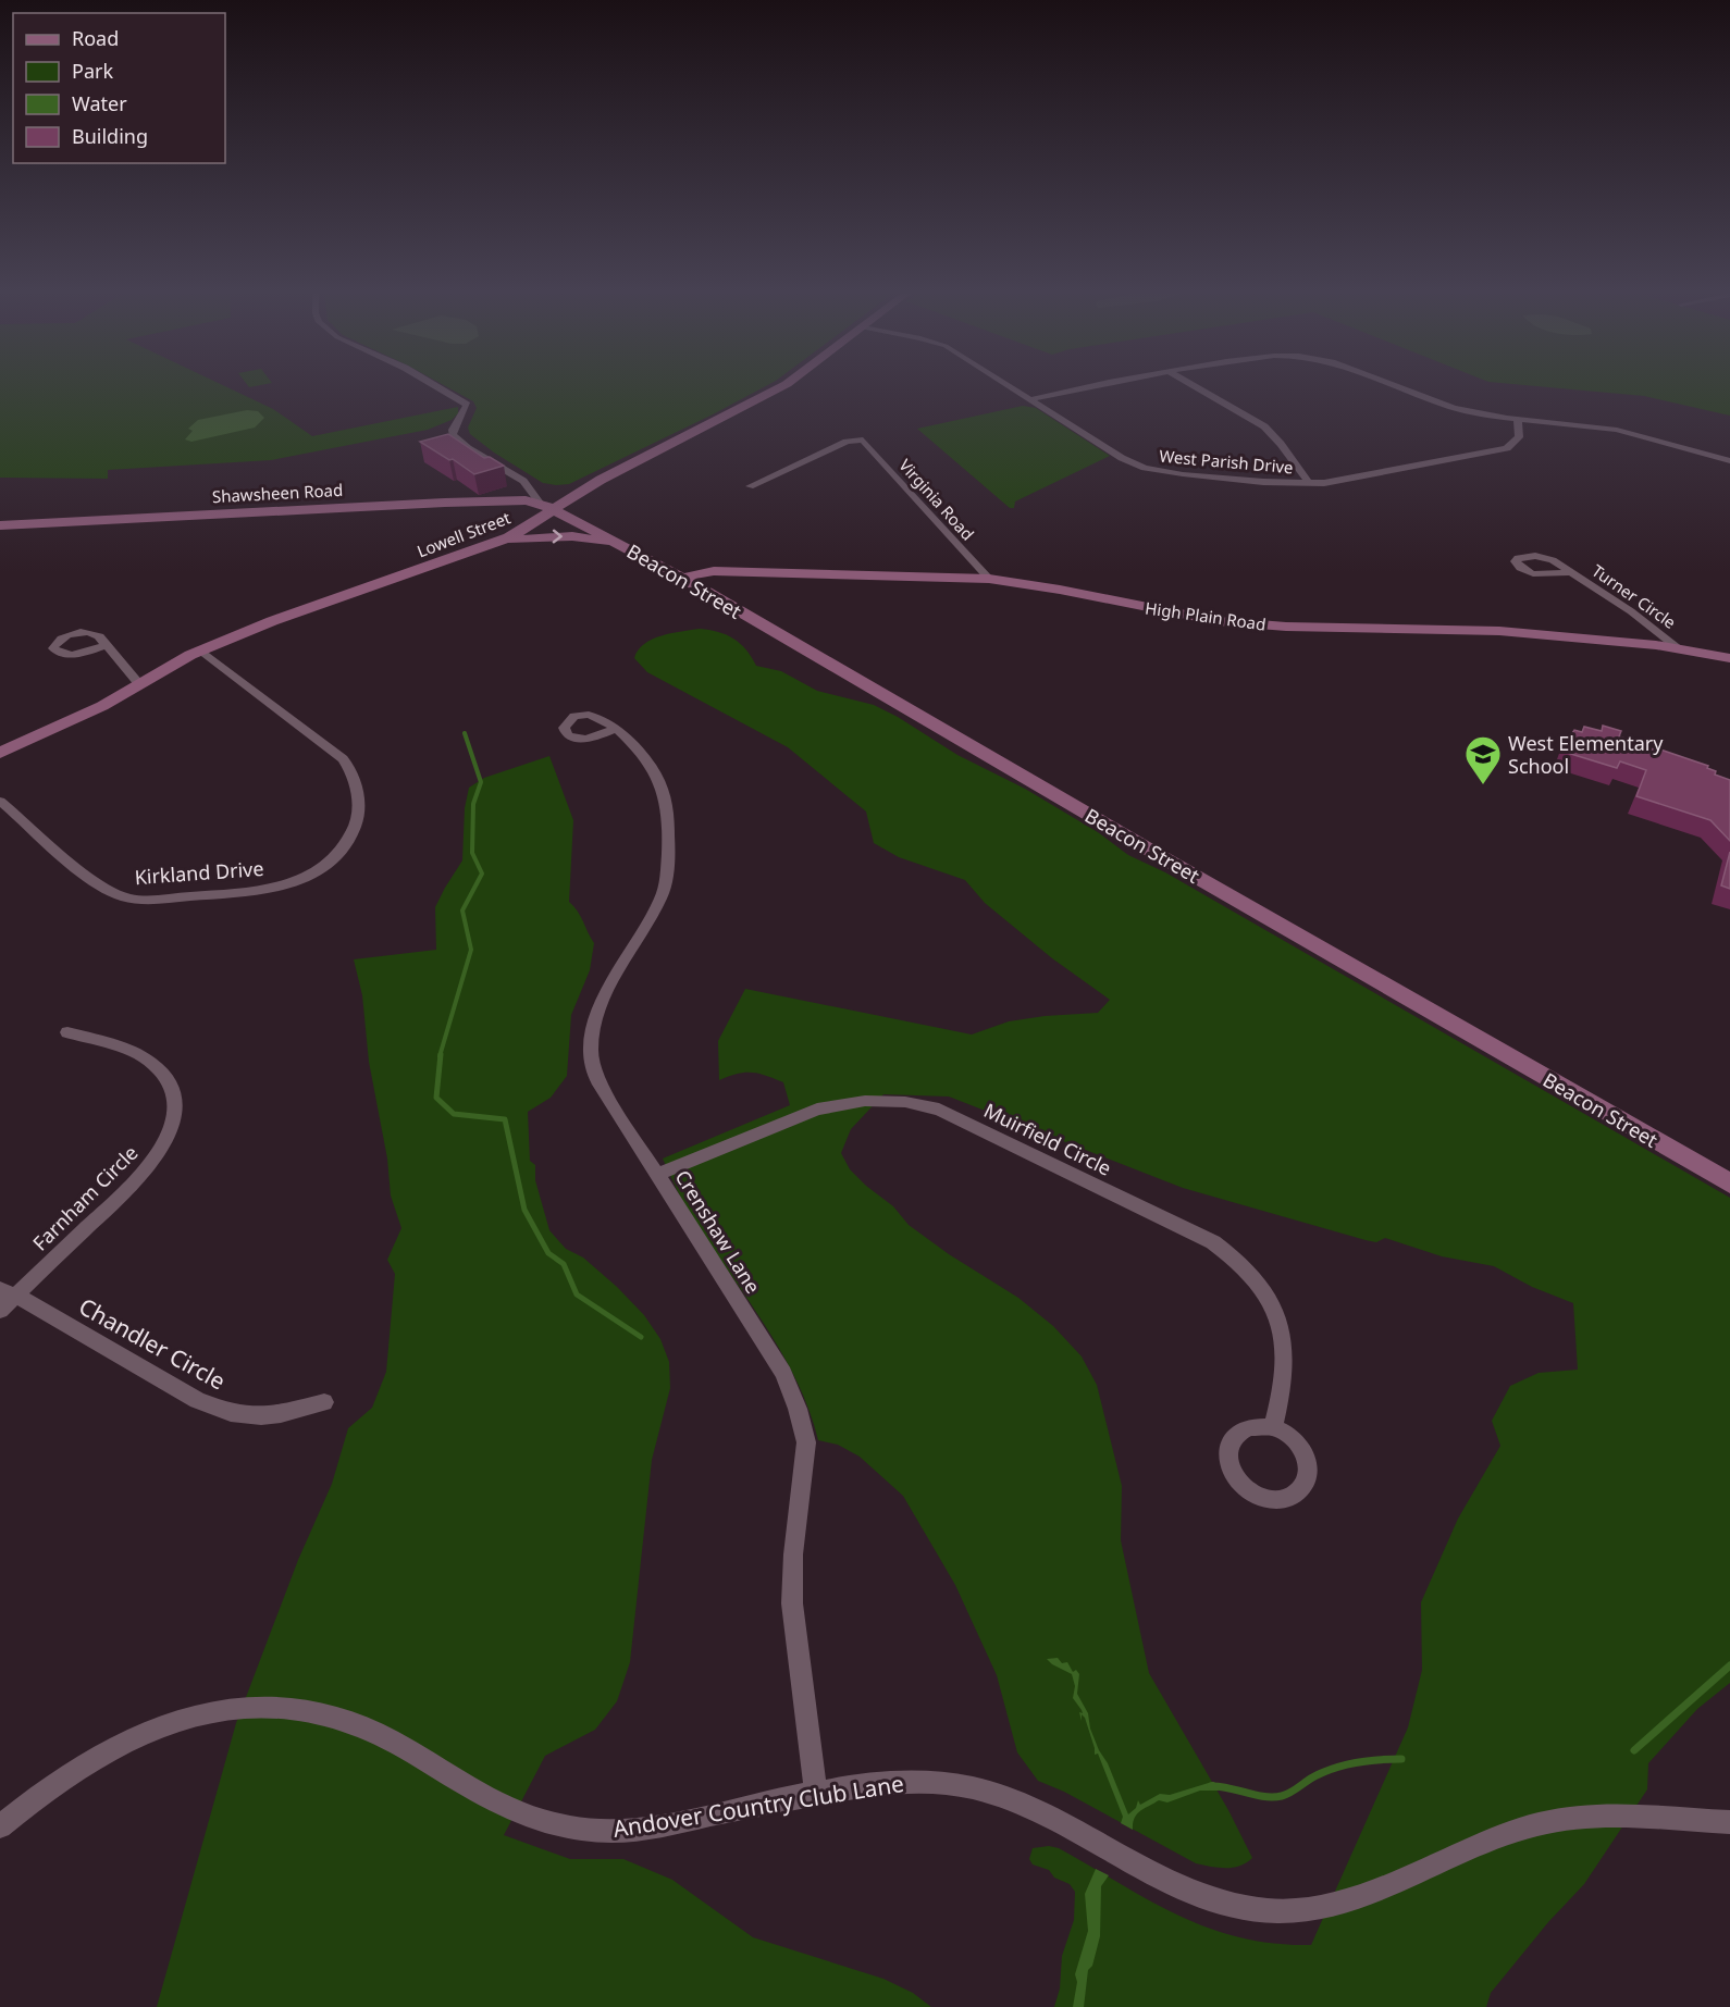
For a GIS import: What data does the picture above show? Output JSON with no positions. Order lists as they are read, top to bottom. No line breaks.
{"streets":{"main road":["Shawsheen Road","Lowell Street","Beacon Street","High Plain Road"],"street":["West Parish Drive","Virginia Road","Turner Circle","Kirkland Drive","Muirfield Circle","Farnham Circle","Crenshaw Lane","Chandler Circle","Andover Country Club Lane"]},"crossings":[["Shawsheen Road","Lowell Street"],["Shawsheen Road","Beacon Street"],["Virginia Road","High Plain Road"],["Lowell Street","Beacon Street"],["Lowell Street","Kirkland Drive"],["Beacon Street","High Plain Road"],["Turner Circle","High Plain Road"],["Muirfield Circle","Crenshaw Lane"],["Farnham Circle","Chandler Circle"],["Crenshaw Lane","Andover Country Club Lane"]],"places":{"school or university":["West Elementary School"]},"legend":["Road","Park","Water","Building"]}
